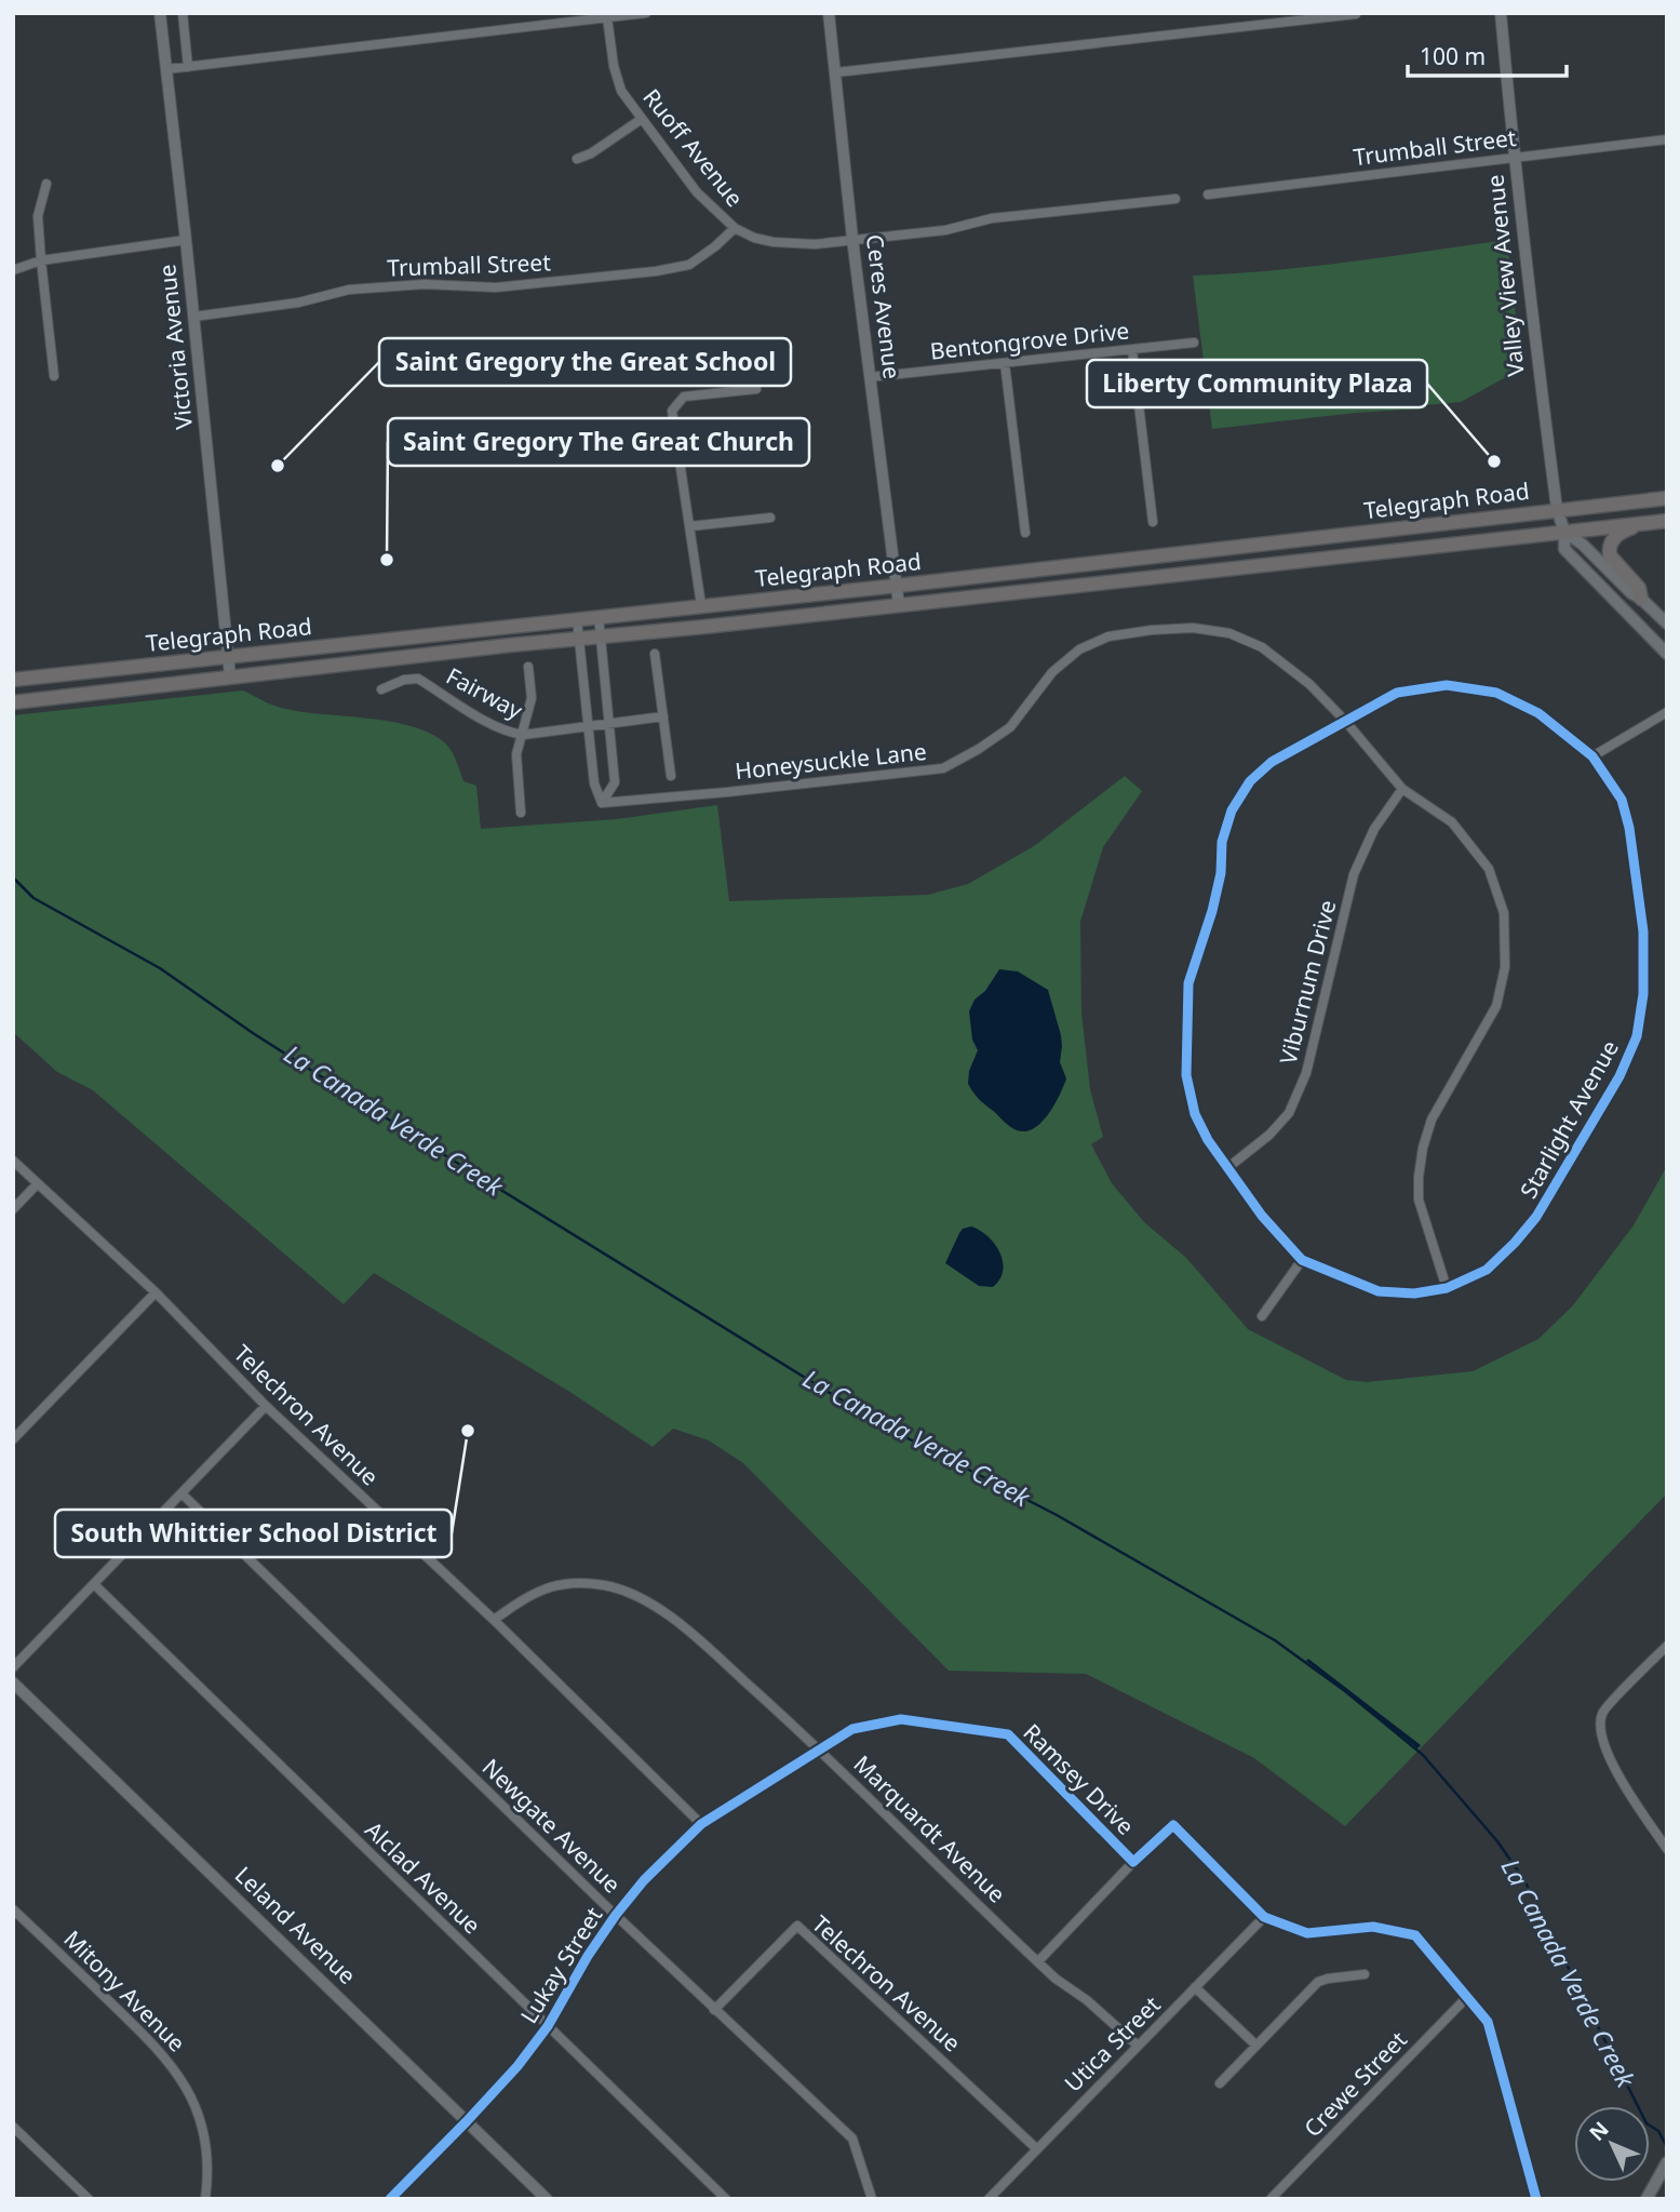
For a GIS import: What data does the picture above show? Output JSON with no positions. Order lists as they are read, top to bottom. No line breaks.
{"streets":{"main road":["Valley View Avenue","Telegraph Road"],"street":["Ruoff Avenue","Trumball Street","Ceres Avenue","Bentongrove Drive","Victoria Avenue","Fairway","Honeysuckle Lane","Viburnum Drive","Starlight Avenue","Telechron Avenue","Ramsey Drive","Newgate Avenue","Marquardt Avenue","Alclad Avenue","Leland Avenue","Lukay Street","Mitony Avenue","Utica Street","Crewe Street"]},"crossings":[["Ruoff Avenue","Trumball Street"],["Ruoff Avenue","Ceres Avenue"],["Trumball Street","Valley View Avenue"],["Trumball Street","Victoria Avenue"],["Valley View Avenue","Telegraph Road"],["Ceres Avenue","Bentongrove Drive"],["Ceres Avenue","Telegraph Road"],["Victoria Avenue","Telegraph Road"],["Honeysuckle Lane","Viburnum Drive"],["Honeysuckle Lane","Starlight Avenue"],["Viburnum Drive","Starlight Avenue"],["Telechron Avenue","Newgate Avenue"],["Telechron Avenue","Marquardt Avenue"],["Telechron Avenue","Lukay Street"],["Telechron Avenue","Utica Street"],["Ramsey Drive","Marquardt Avenue"],["Ramsey Drive","Lukay Street"],["Ramsey Drive","Utica Street"],["Ramsey Drive","Crewe Street"],["Newgate Avenue","Lukay Street"],["Marquardt Avenue","Lukay Street"],["Marquardt Avenue","Utica Street"],["Alclad Avenue","Lukay Street"],["Leland Avenue","Lukay Street"]],"water":["La Canada Verde Creek"],"places":["Liberty Community Plaza","Saint Gregory the Great School","Saint Gregory The Great Church","South Whittier School District"],"scale_bar":"100 m","north":"top left"}
